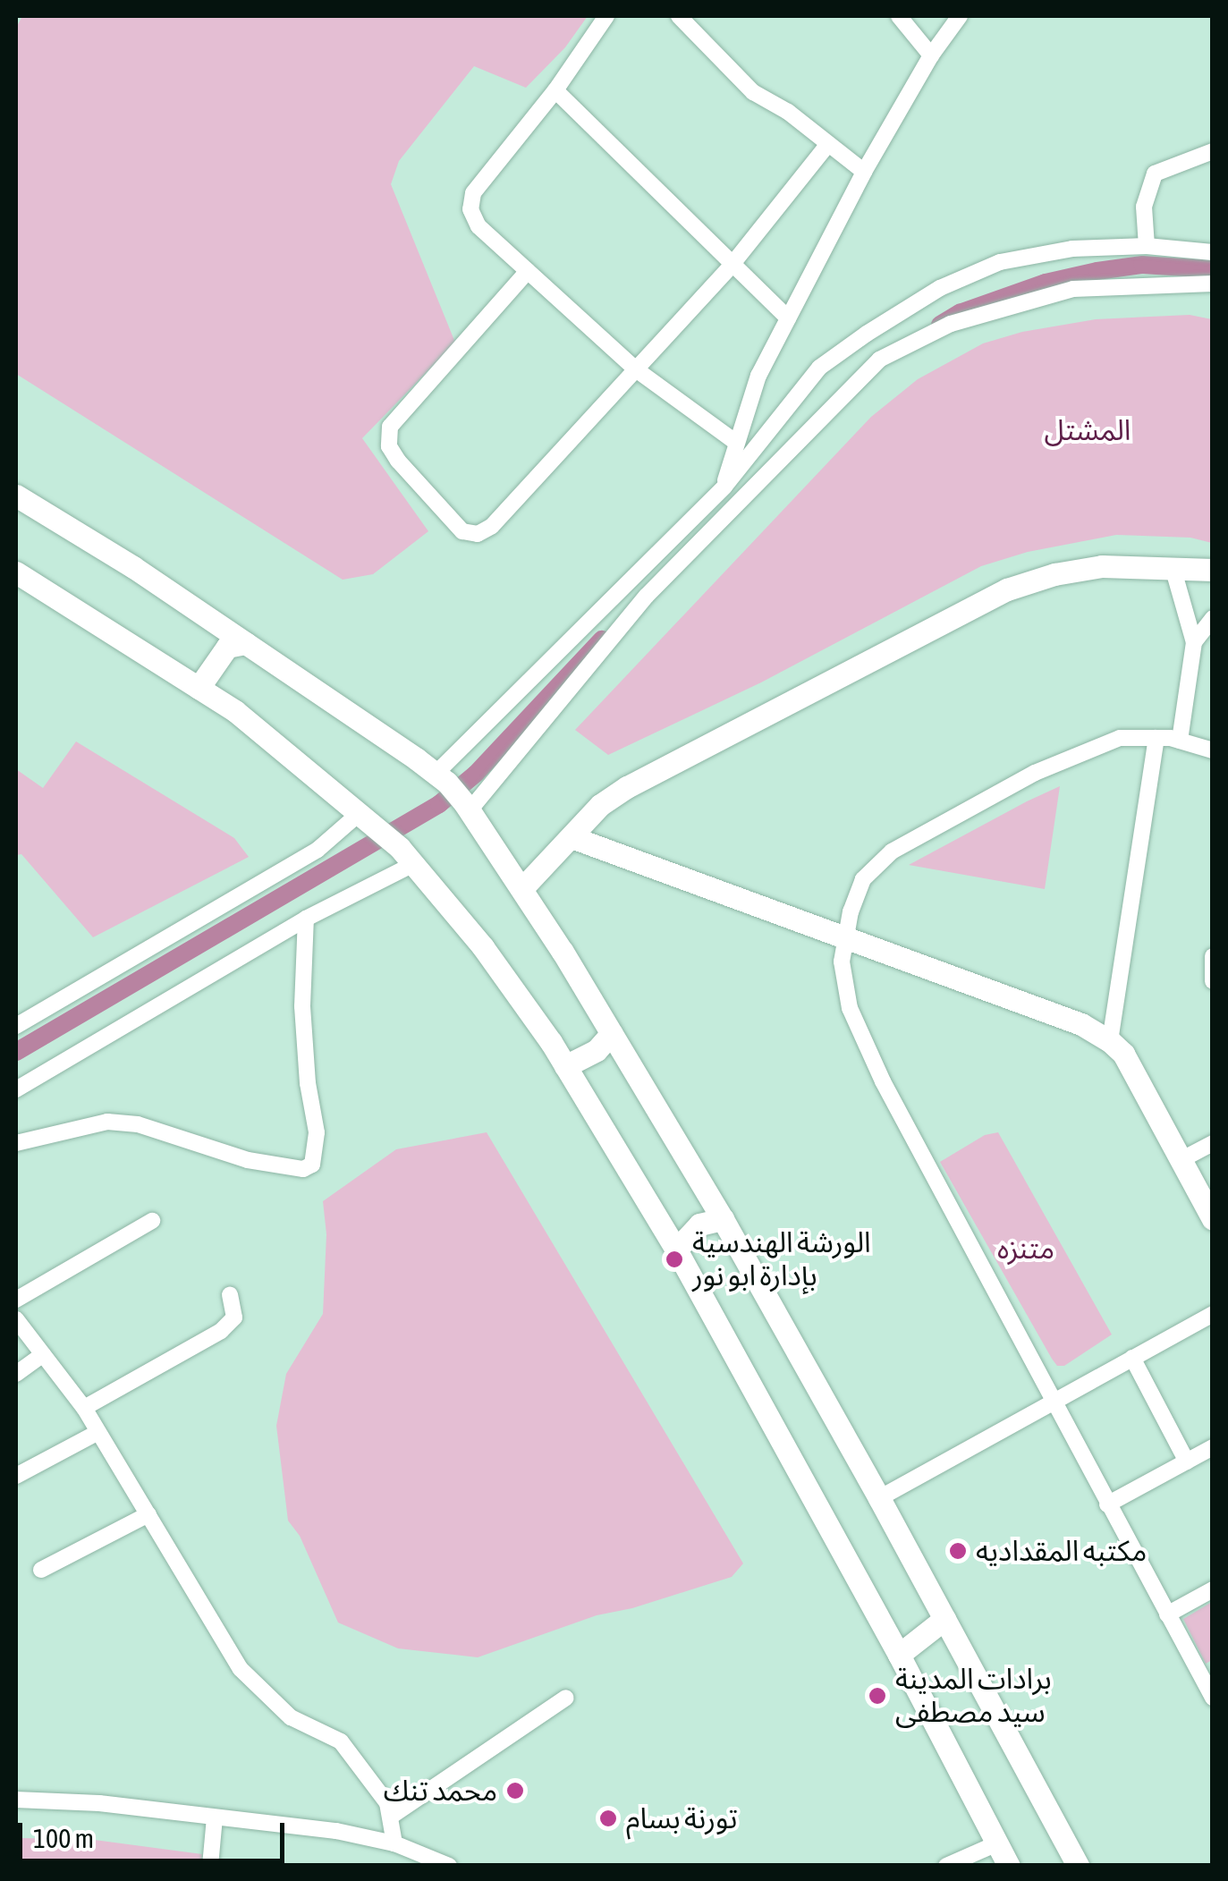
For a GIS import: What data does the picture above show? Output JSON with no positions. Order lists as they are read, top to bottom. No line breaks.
{"parks":["المشتل","متنزه"],"places":["الورشة الهندسية بإدارة ابو نور","مكتبه المقداديه","برادات المدينة سيد مصطفى","محمد تنك","تورنة بسام"],"scale_bar":"100 m"}
